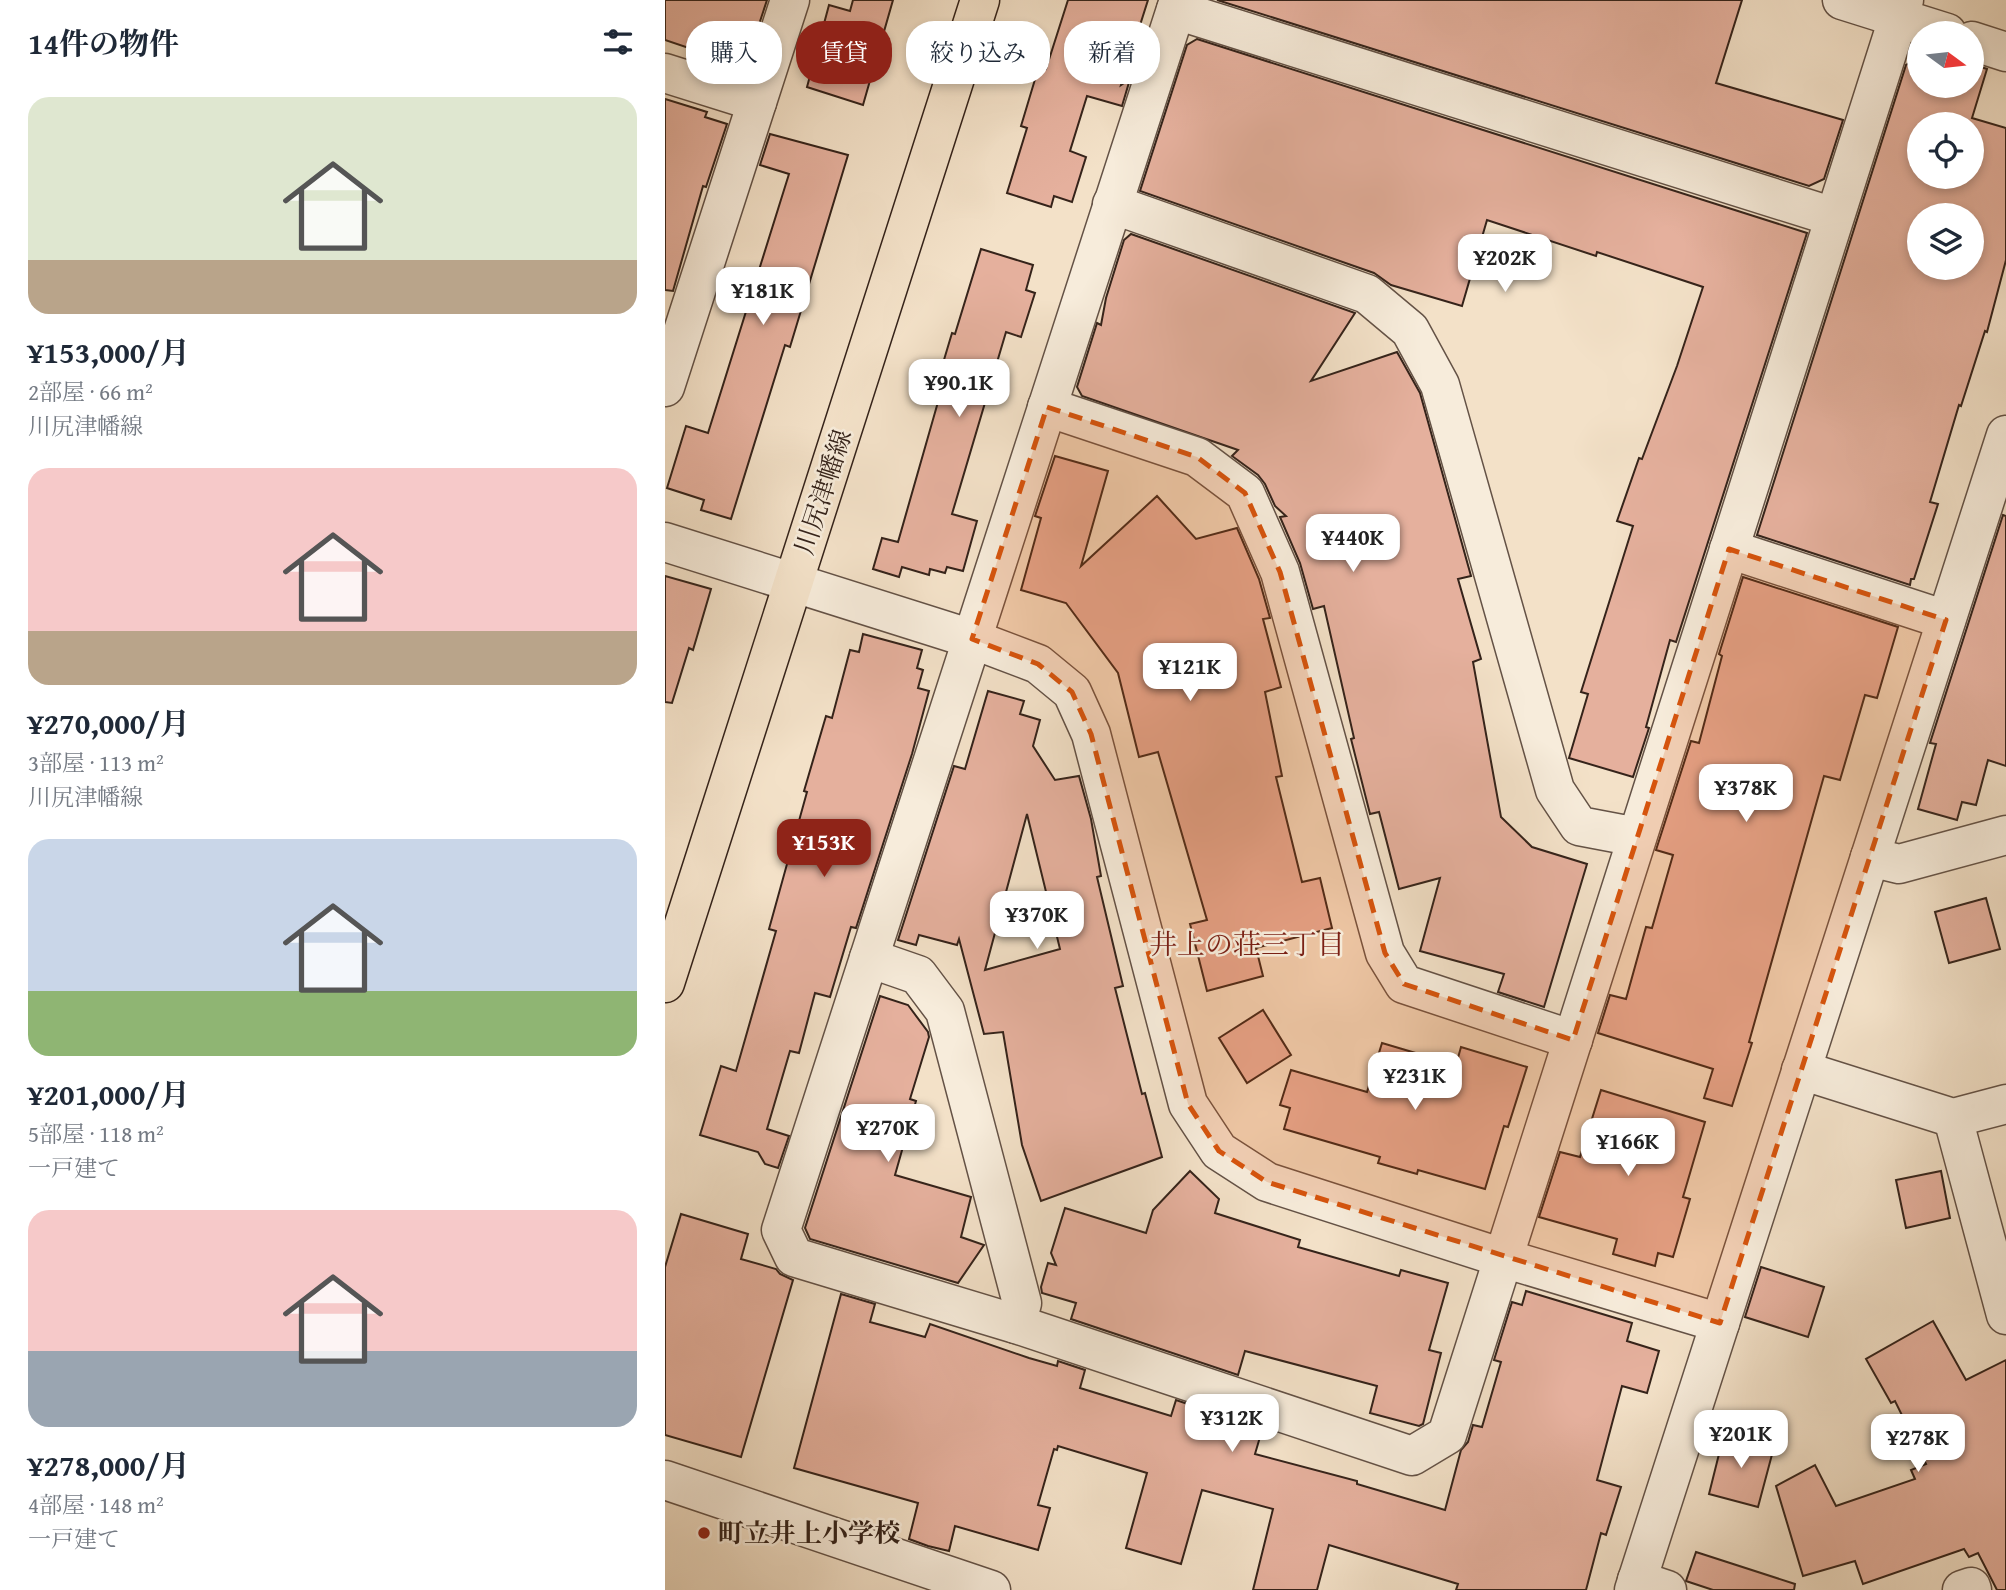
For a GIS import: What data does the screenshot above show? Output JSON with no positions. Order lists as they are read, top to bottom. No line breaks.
{"streets":{"main road":["川尻津幡線"]},"districts":["井上の荘三丁目"],"places":["町立井上小学校"],"north":"right","page":{"heading":"14件の物件","chip":["購入","賃貸","絞り込み","新着"],"list":[{"name":"¥153,000/月","note":"2部屋 · 66 m² · 川尻津幡線"},{"name":"¥270,000/月","note":"3部屋 · 113 m² · 川尻津幡線"},{"name":"¥201,000/月","note":"5部屋 · 118 m² · 一戸建て"},{"name":"¥278,000/月","note":"4部屋 · 148 m² · 一戸建て"}],"price":["¥202K","¥181K","¥90.1K","¥440K","¥121K","¥378K","¥153K","¥370K","¥231K","¥270K","¥166K","¥312K","¥201K","¥278K"]}}
